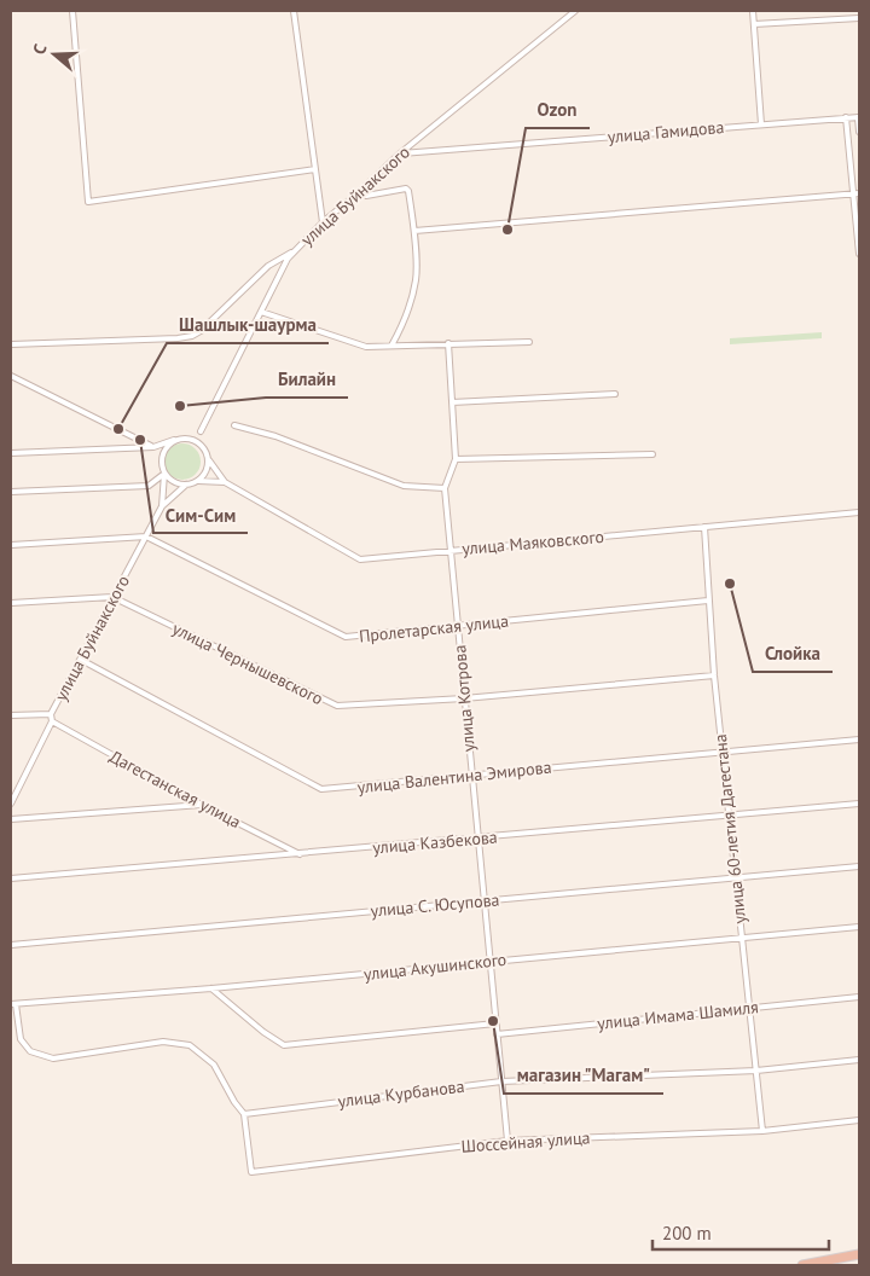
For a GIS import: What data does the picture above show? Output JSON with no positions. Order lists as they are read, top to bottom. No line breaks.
{"streets":{"street":["улица Гамидова","улица Буйнакского","улица Маяковского","Пролетарская улица","улица Чернышевского","улица Котрова","улица Валентина Эмирова","Дагестанская улица","улица 60-летия Дагестана","улица Казбекова","улица С. Юсупова","улица Акушинского","улица Имама Шамиля","улица Курбанова","Шоссейная улица"]},"crossings":[["улица Гамидова","улица Буйнакского"],["улица Буйнакского","Пролетарская улица"],["улица Буйнакского","улица Чернышевского"],["улица Буйнакского","улица Валентина Эмирова"],["улица Буйнакского","Дагестанская улица"],["улица Маяковского","улица Котрова"],["улица Маяковского","улица 60-летия Дагестана"],["Пролетарская улица","улица Котрова"],["Пролетарская улица","улица 60-летия Дагестана"],["улица Чернышевского","улица Котрова"],["улица Чернышевского","улица 60-летия Дагестана"],["улица Котрова","улица Валентина Эмирова"],["улица Котрова","улица Казбекова"],["улица Котрова","улица С. Юсупова"],["улица Котрова","улица Акушинского"],["улица Котрова","улица Имама Шамиля"],["улица Котрова","улица Курбанова"],["улица Котрова","Шоссейная улица"],["улица Валентина Эмирова","улица 60-летия Дагестана"],["Дагестанская улица","улица Казбекова"],["улица 60-летия Дагестана","улица Казбекова"],["улица 60-летия Дагестана","улица С. Юсупова"],["улица 60-летия Дагестана","улица Акушинского"],["улица 60-летия Дагестана","улица Имама Шамиля"],["улица 60-летия Дагестана","улица Курбанова"],["улица 60-летия Дагестана","Шоссейная улица"],["улица Курбанова","Шоссейная улица"]],"places":["Ozon","Билайн","Шашлык-шаурма","Сим-Сим","Слойка","магазин \"Магам\""],"scale_bar":"200 m","north":"left"}
